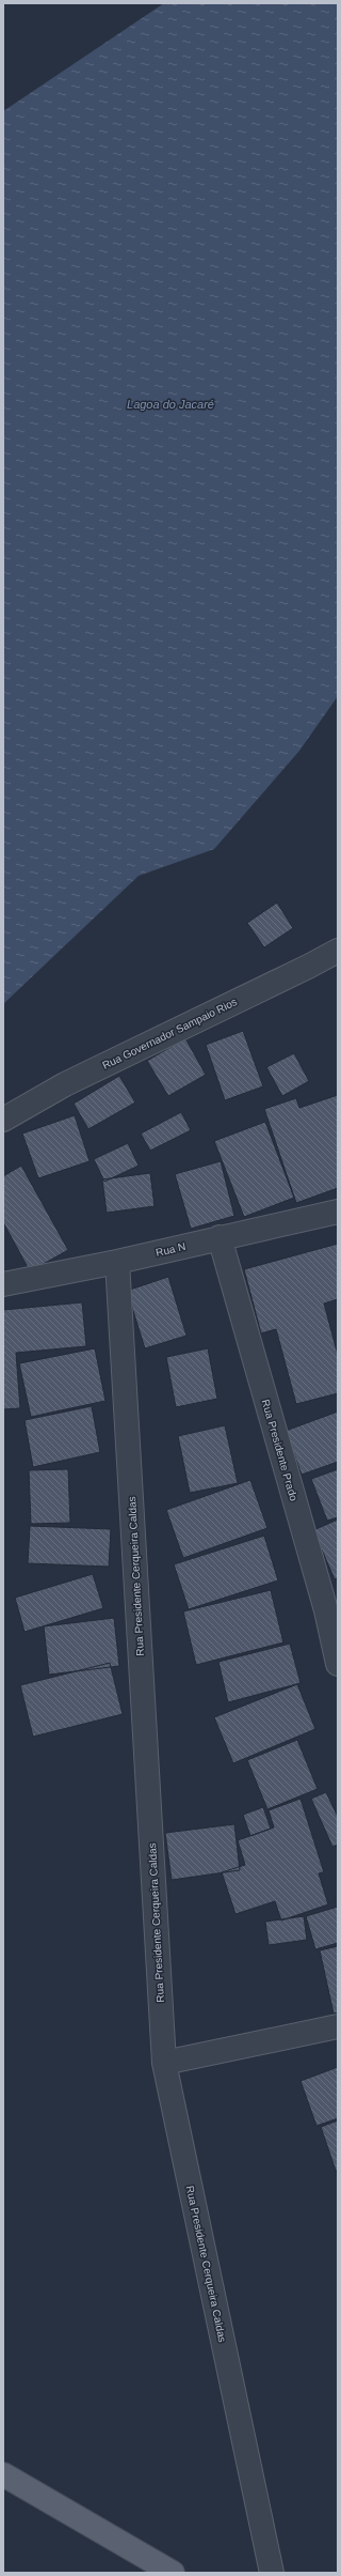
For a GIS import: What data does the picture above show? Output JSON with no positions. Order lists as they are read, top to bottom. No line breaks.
{"streets":{"street":["Rua Governador Sampaio Rios","Rua N","Rua Presidente Prado","Rua Presidente Cerqueira Caldas"]},"crossings":[["Rua N","Rua Presidente Prado"],["Rua N","Rua Presidente Cerqueira Caldas"]],"water":["Lagoa do Jacaré"]}
